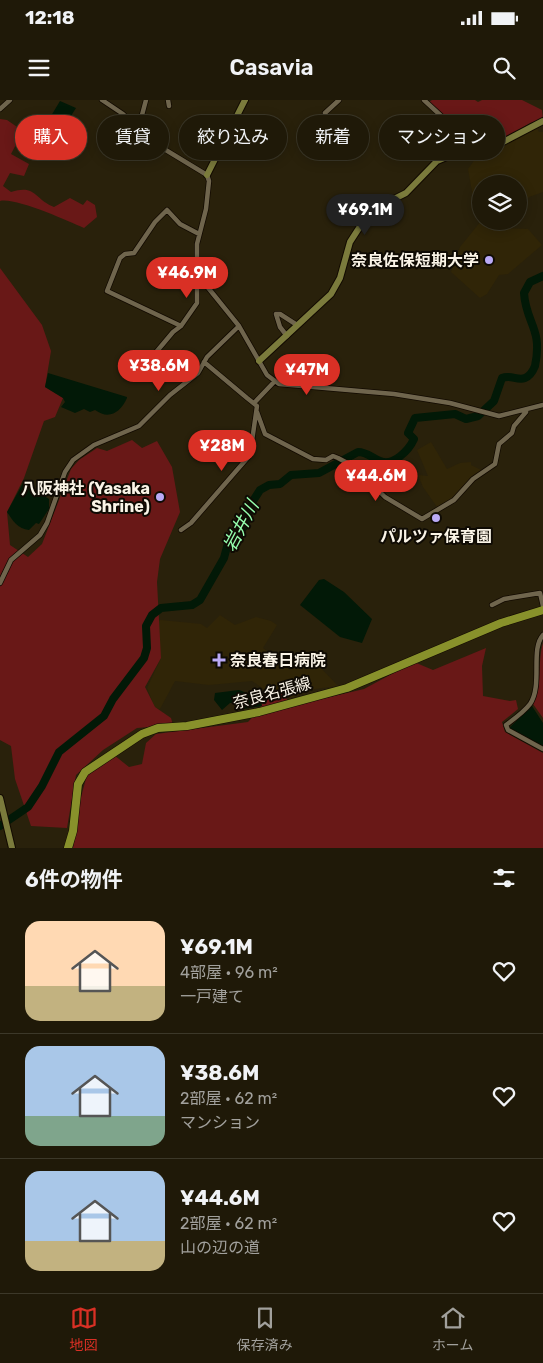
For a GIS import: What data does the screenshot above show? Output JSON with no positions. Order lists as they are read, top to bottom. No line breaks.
{"streets":{"main road":["奈良名張線"]},"water":["岩井川"],"places":{"other":["奈良佐保短期大学","八阪神社 (Yasaka Shrine)","パルツァ保育園"],"health":["奈良春日病院"]},"page":{"status":"12:18","header":"Casavia","chip":["購入","賃貸","絞り込み","新着","マンション"],"price":["¥69.1M","¥46.9M","¥38.6M","¥47M","¥28M","¥44.6M"],"heading":"6件の物件","list":[{"name":"¥69.1M","note":"4部屋 · 96 m² · 一戸建て"},{"name":"¥38.6M","note":"2部屋 · 62 m² · マンション"},{"name":"¥44.6M","note":"2部屋 · 62 m² · 山の辺の道"}],"tabs":["地図","保存済み","ホーム"]}}
